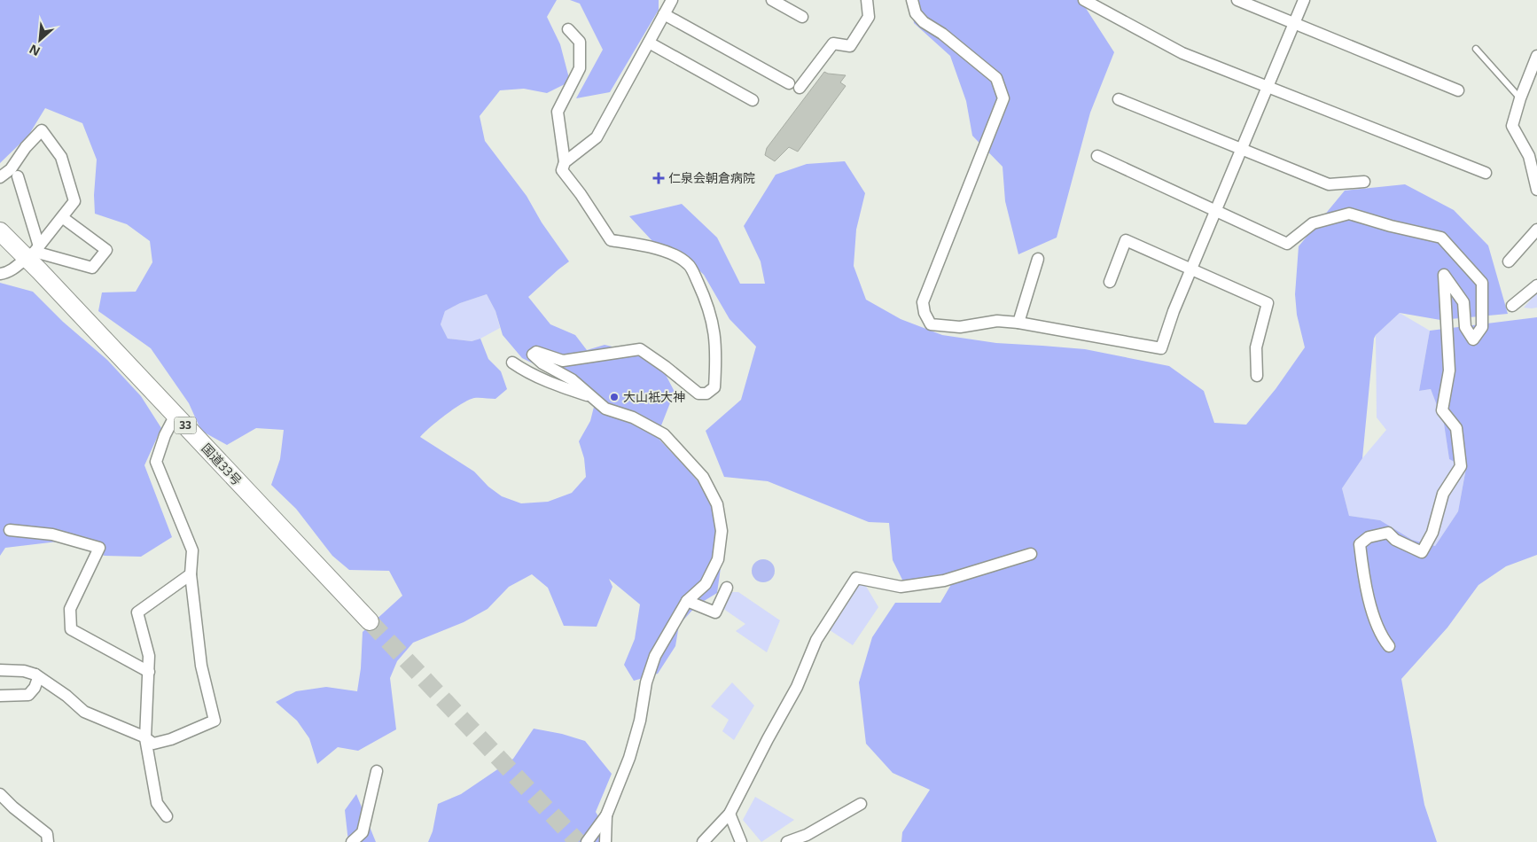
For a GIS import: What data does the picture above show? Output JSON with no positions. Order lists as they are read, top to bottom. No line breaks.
{"streets":{"highway":["33","国道33号"]},"places":{"health":["仁泉会朝倉病院"],"other":["大山衹大神"]},"north":"bottom left"}
